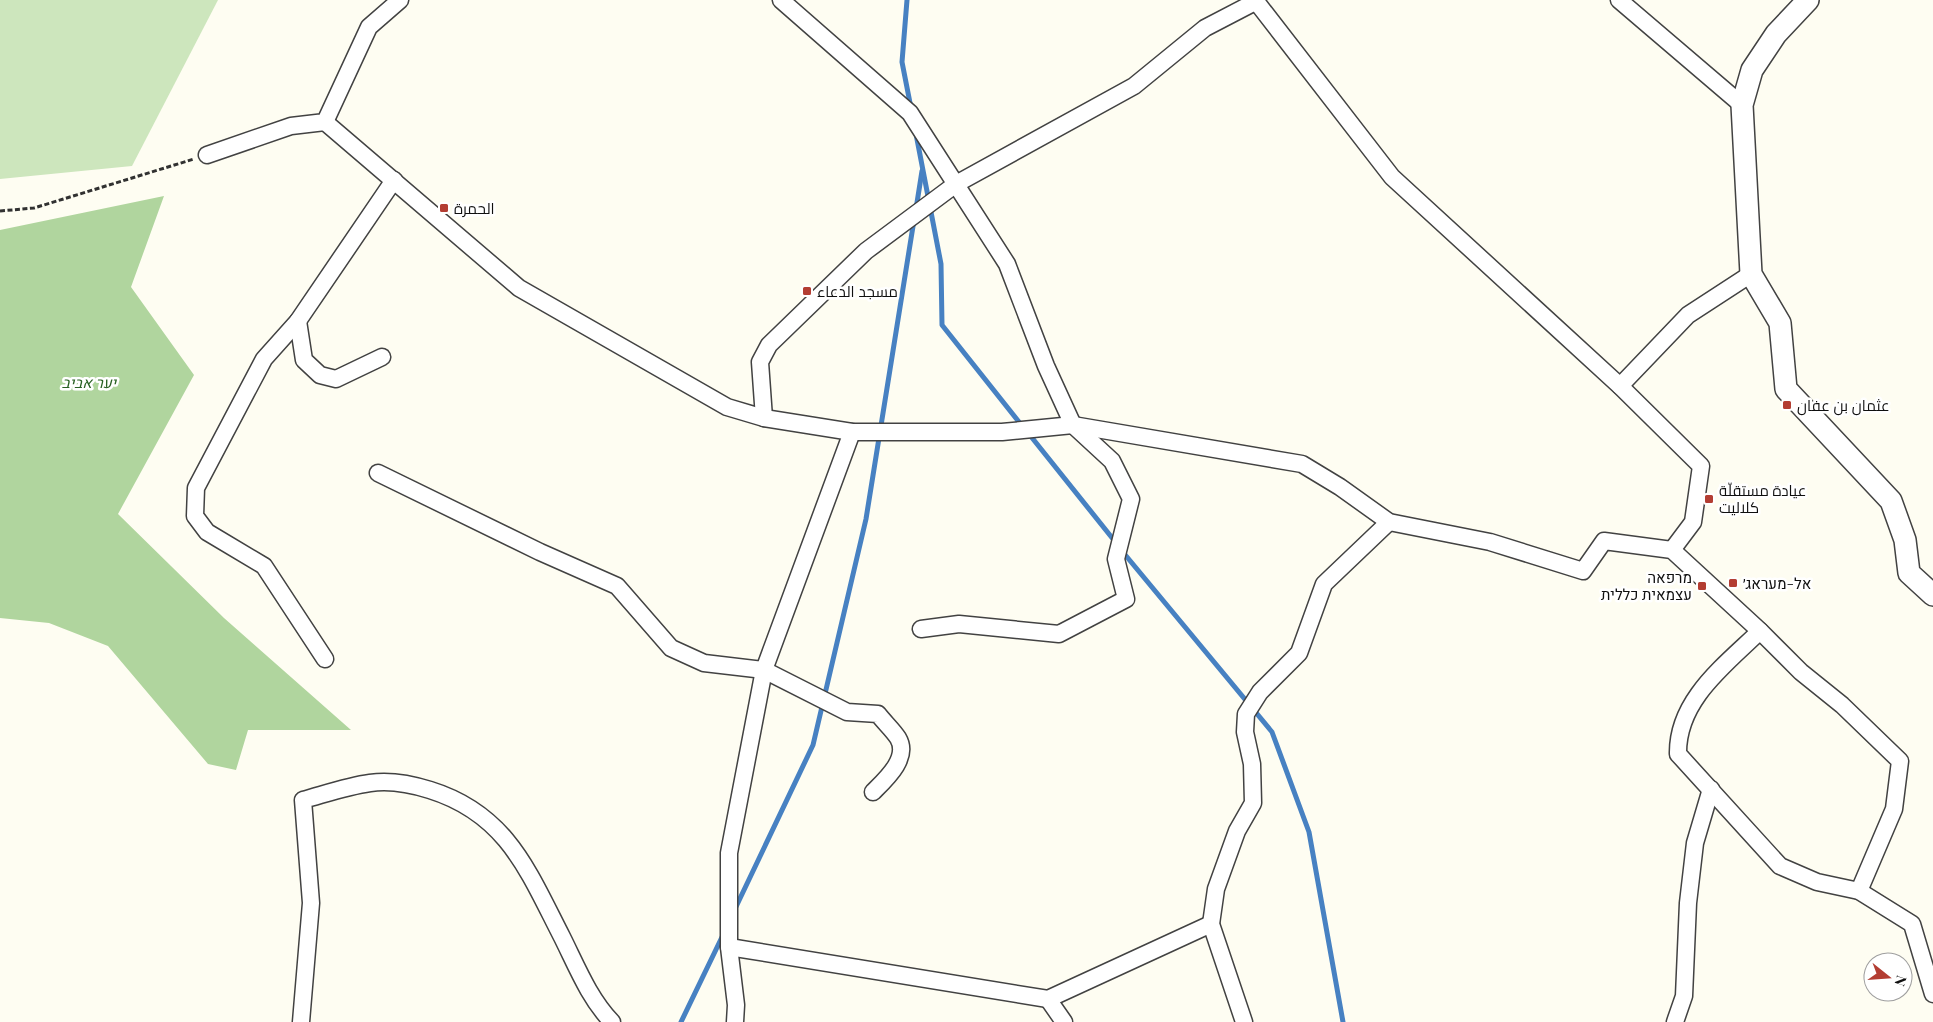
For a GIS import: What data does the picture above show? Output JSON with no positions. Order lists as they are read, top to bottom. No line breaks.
{"parks":["יער אביב"],"places":{"transit":["الحمرة","مسجد الدعاء","عثمان بن عفان","عيادة مستقلّة كلاليت","אל-מעראג׳","מרפאה עצמאית כללית"]},"north":"right"}
